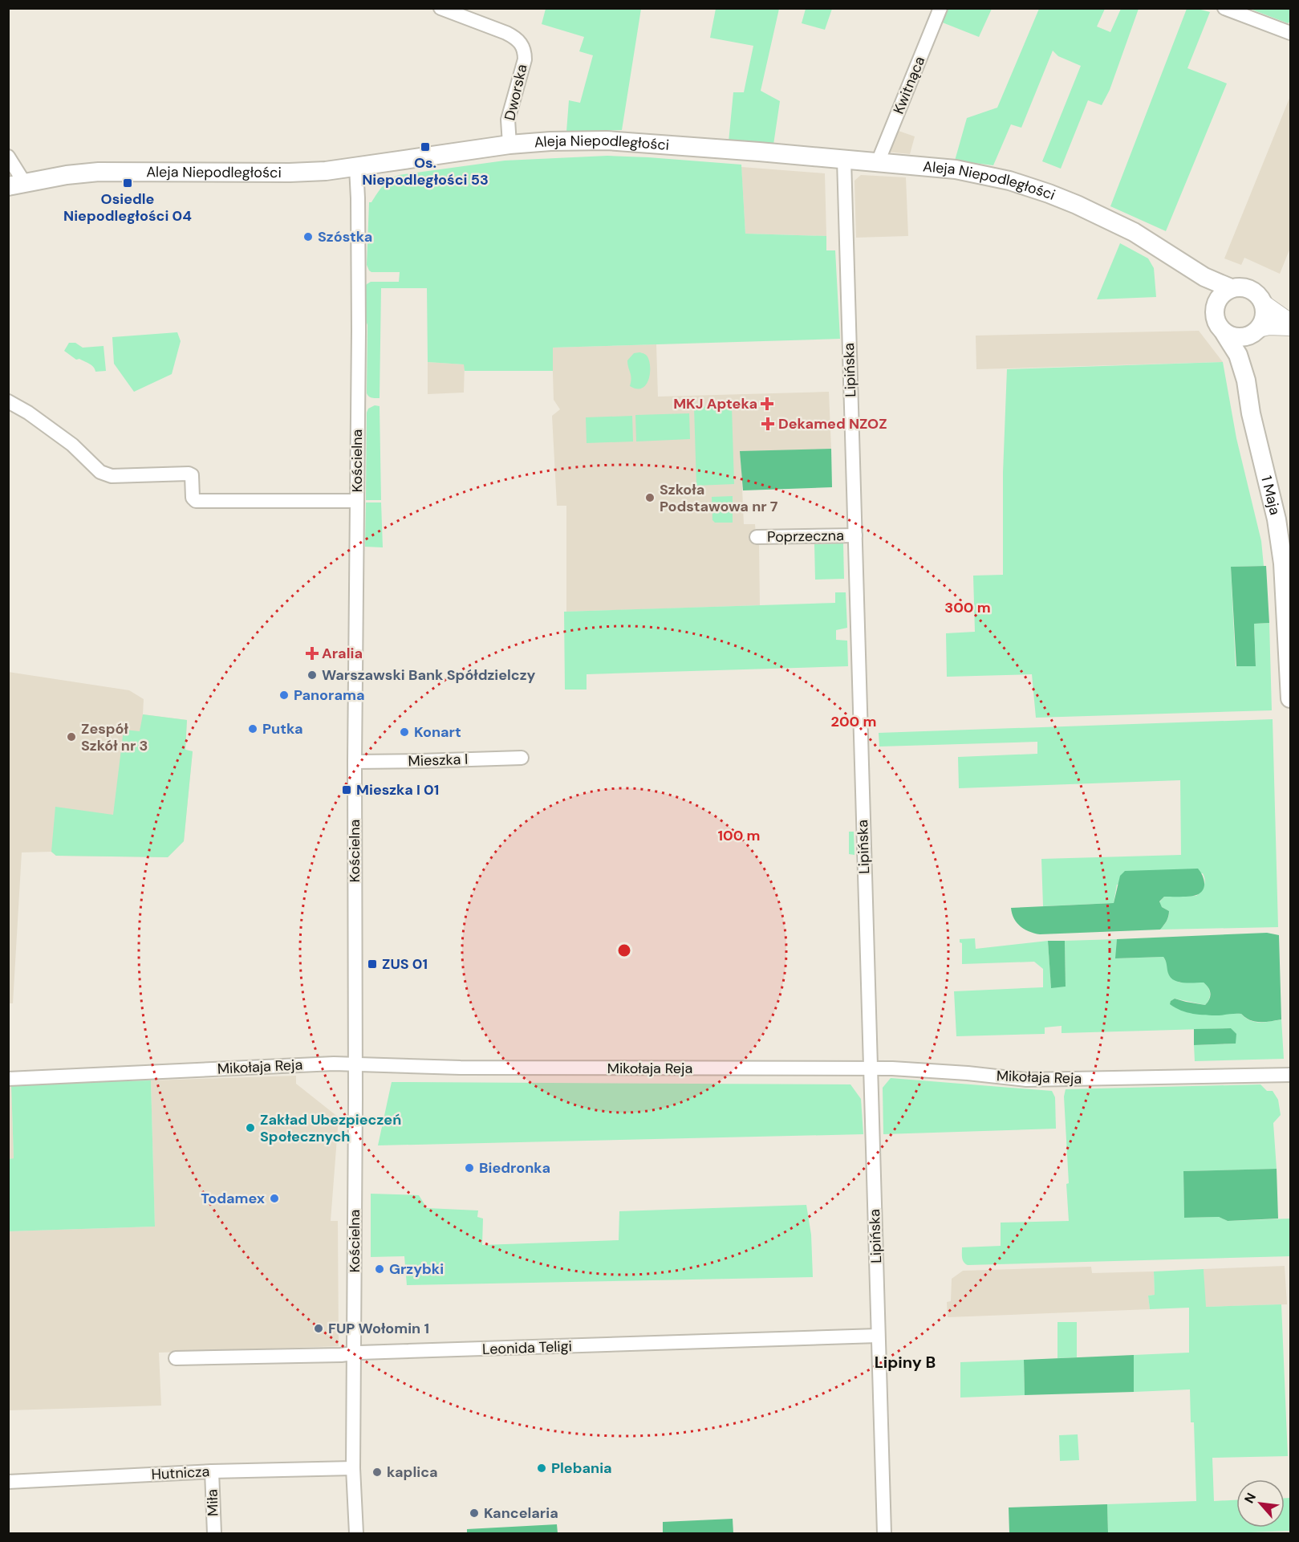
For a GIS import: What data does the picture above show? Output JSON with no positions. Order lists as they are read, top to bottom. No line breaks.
{"streets":{"main road":["Aleja Niepodległości","1 Maja"],"street":["Kwitnąca","Dworska","Lipińska","Kościelna","Poprzeczna","Mieszka I","Mikołaja Reja","Leonida Teligi","Hutnicza","Miła"]},"crossings":[["Kwitnąca","Aleja Niepodległości"],["Dworska","Aleja Niepodległości"],["Aleja Niepodległości","Lipińska"],["Aleja Niepodległości","Kościelna"],["Aleja Niepodległości","1 Maja"],["Lipińska","Poprzeczna"],["Lipińska","Mikołaja Reja"],["Lipińska","Leonida Teligi"],["Kościelna","Mieszka I"],["Kościelna","Mikołaja Reja"],["Kościelna","Leonida Teligi"],["Kościelna","Hutnicza"],["Hutnicza","Miła"]],"districts":["Lipiny B"],"places":{"transit":["Os. Niepodległości 53","Osiedle Niepodległości 04","Mieszka I 01","ZUS 01"],"other":["Szóstka","Szkoła Podstawowa nr 7","Warszawski Bank Spółdzielczy","Panorama","Putka","Konart","Zespół Szkół nr 3","Zakład Ubezpieczeń Społecznych","Biedronka","Todamex","Grzybki","FUP Wołomin 1","Plebania","kaplica","Kancelaria"],"health":["MKJ Apteka","Dekamed NZOZ","Aralia"]},"north":"top left","rings":["300 m","200 m","100 m"]}
